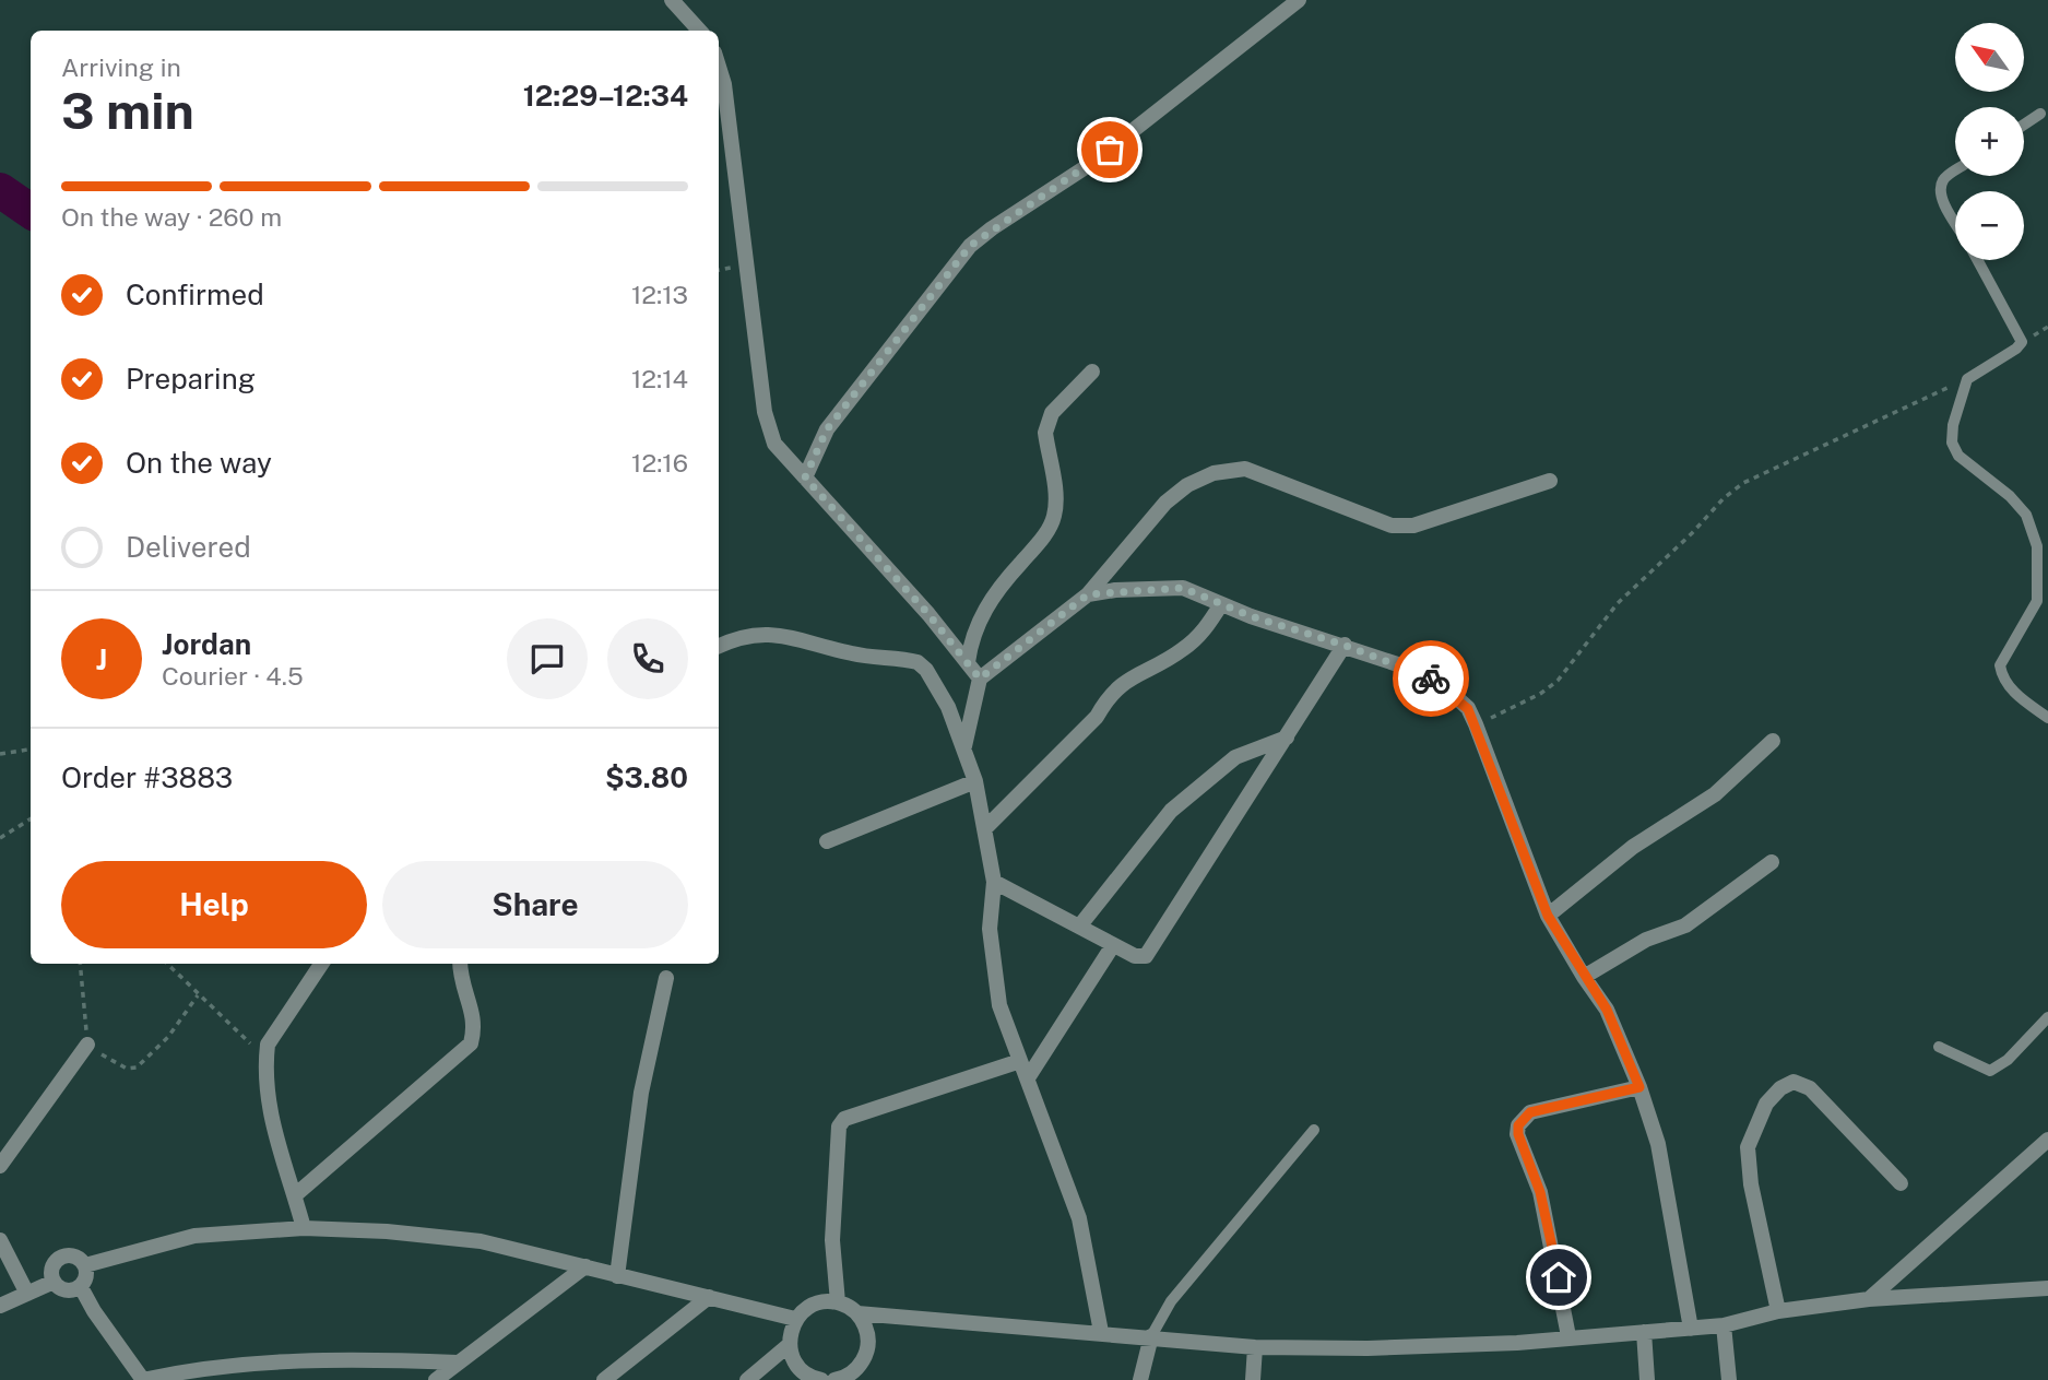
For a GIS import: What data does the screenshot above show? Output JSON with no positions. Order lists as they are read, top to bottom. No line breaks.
{"north":"top left","page":{"map_buttons":["+","−"],"heading":["3 min","Arriving in","12:29–12:34"],"panel":["Jordan","Courier · 4.5","Order #3883","$3.80"],"bar":"On the way · 260 m","list":[["Confirmed","12:13"],["Preparing","12:14"],["On the way","12:16"],"Delivered"],"round":"J","buttons":["Help","Share"]}}
